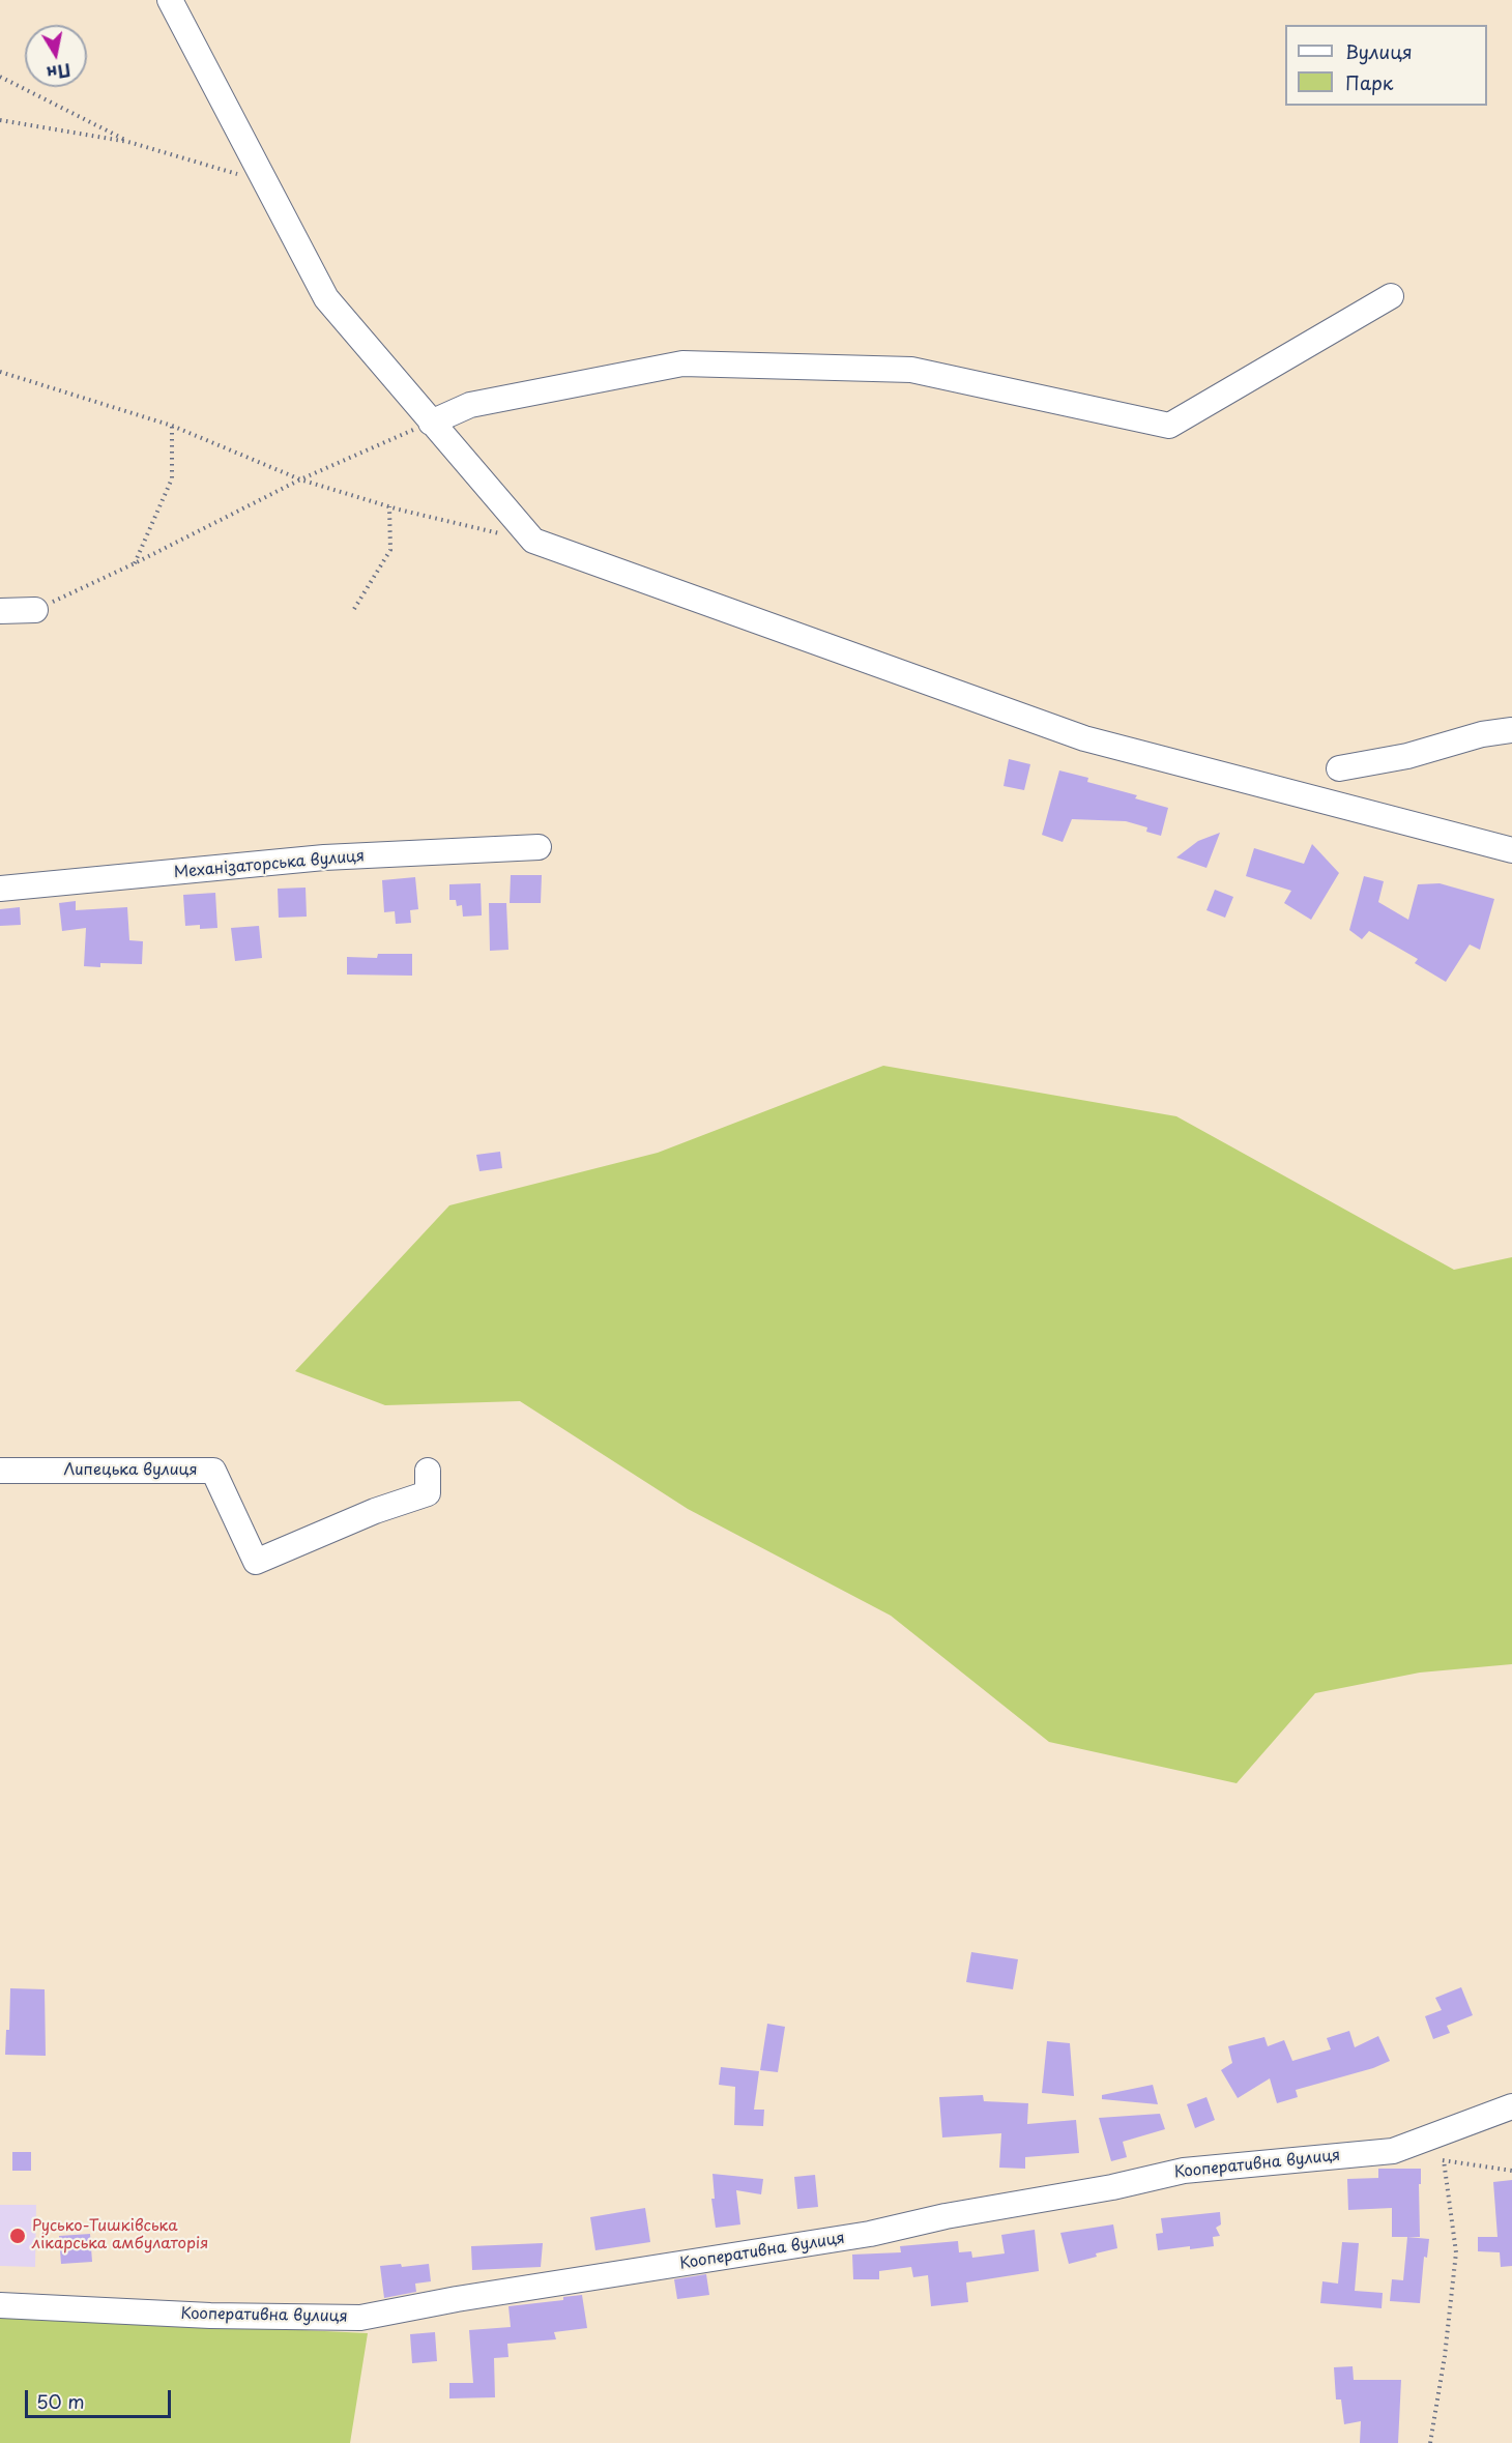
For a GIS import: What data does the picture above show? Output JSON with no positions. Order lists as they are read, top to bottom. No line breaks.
{"streets":{"street":["Механізаторська вулиця","Липецька вулиця","Кооперативна вулиця"]},"places":["Русько-Тишківська лікарська амбулаторія"],"legend":["Вулиця","Парк"],"scale_bar":"50 m","north":"bottom"}
